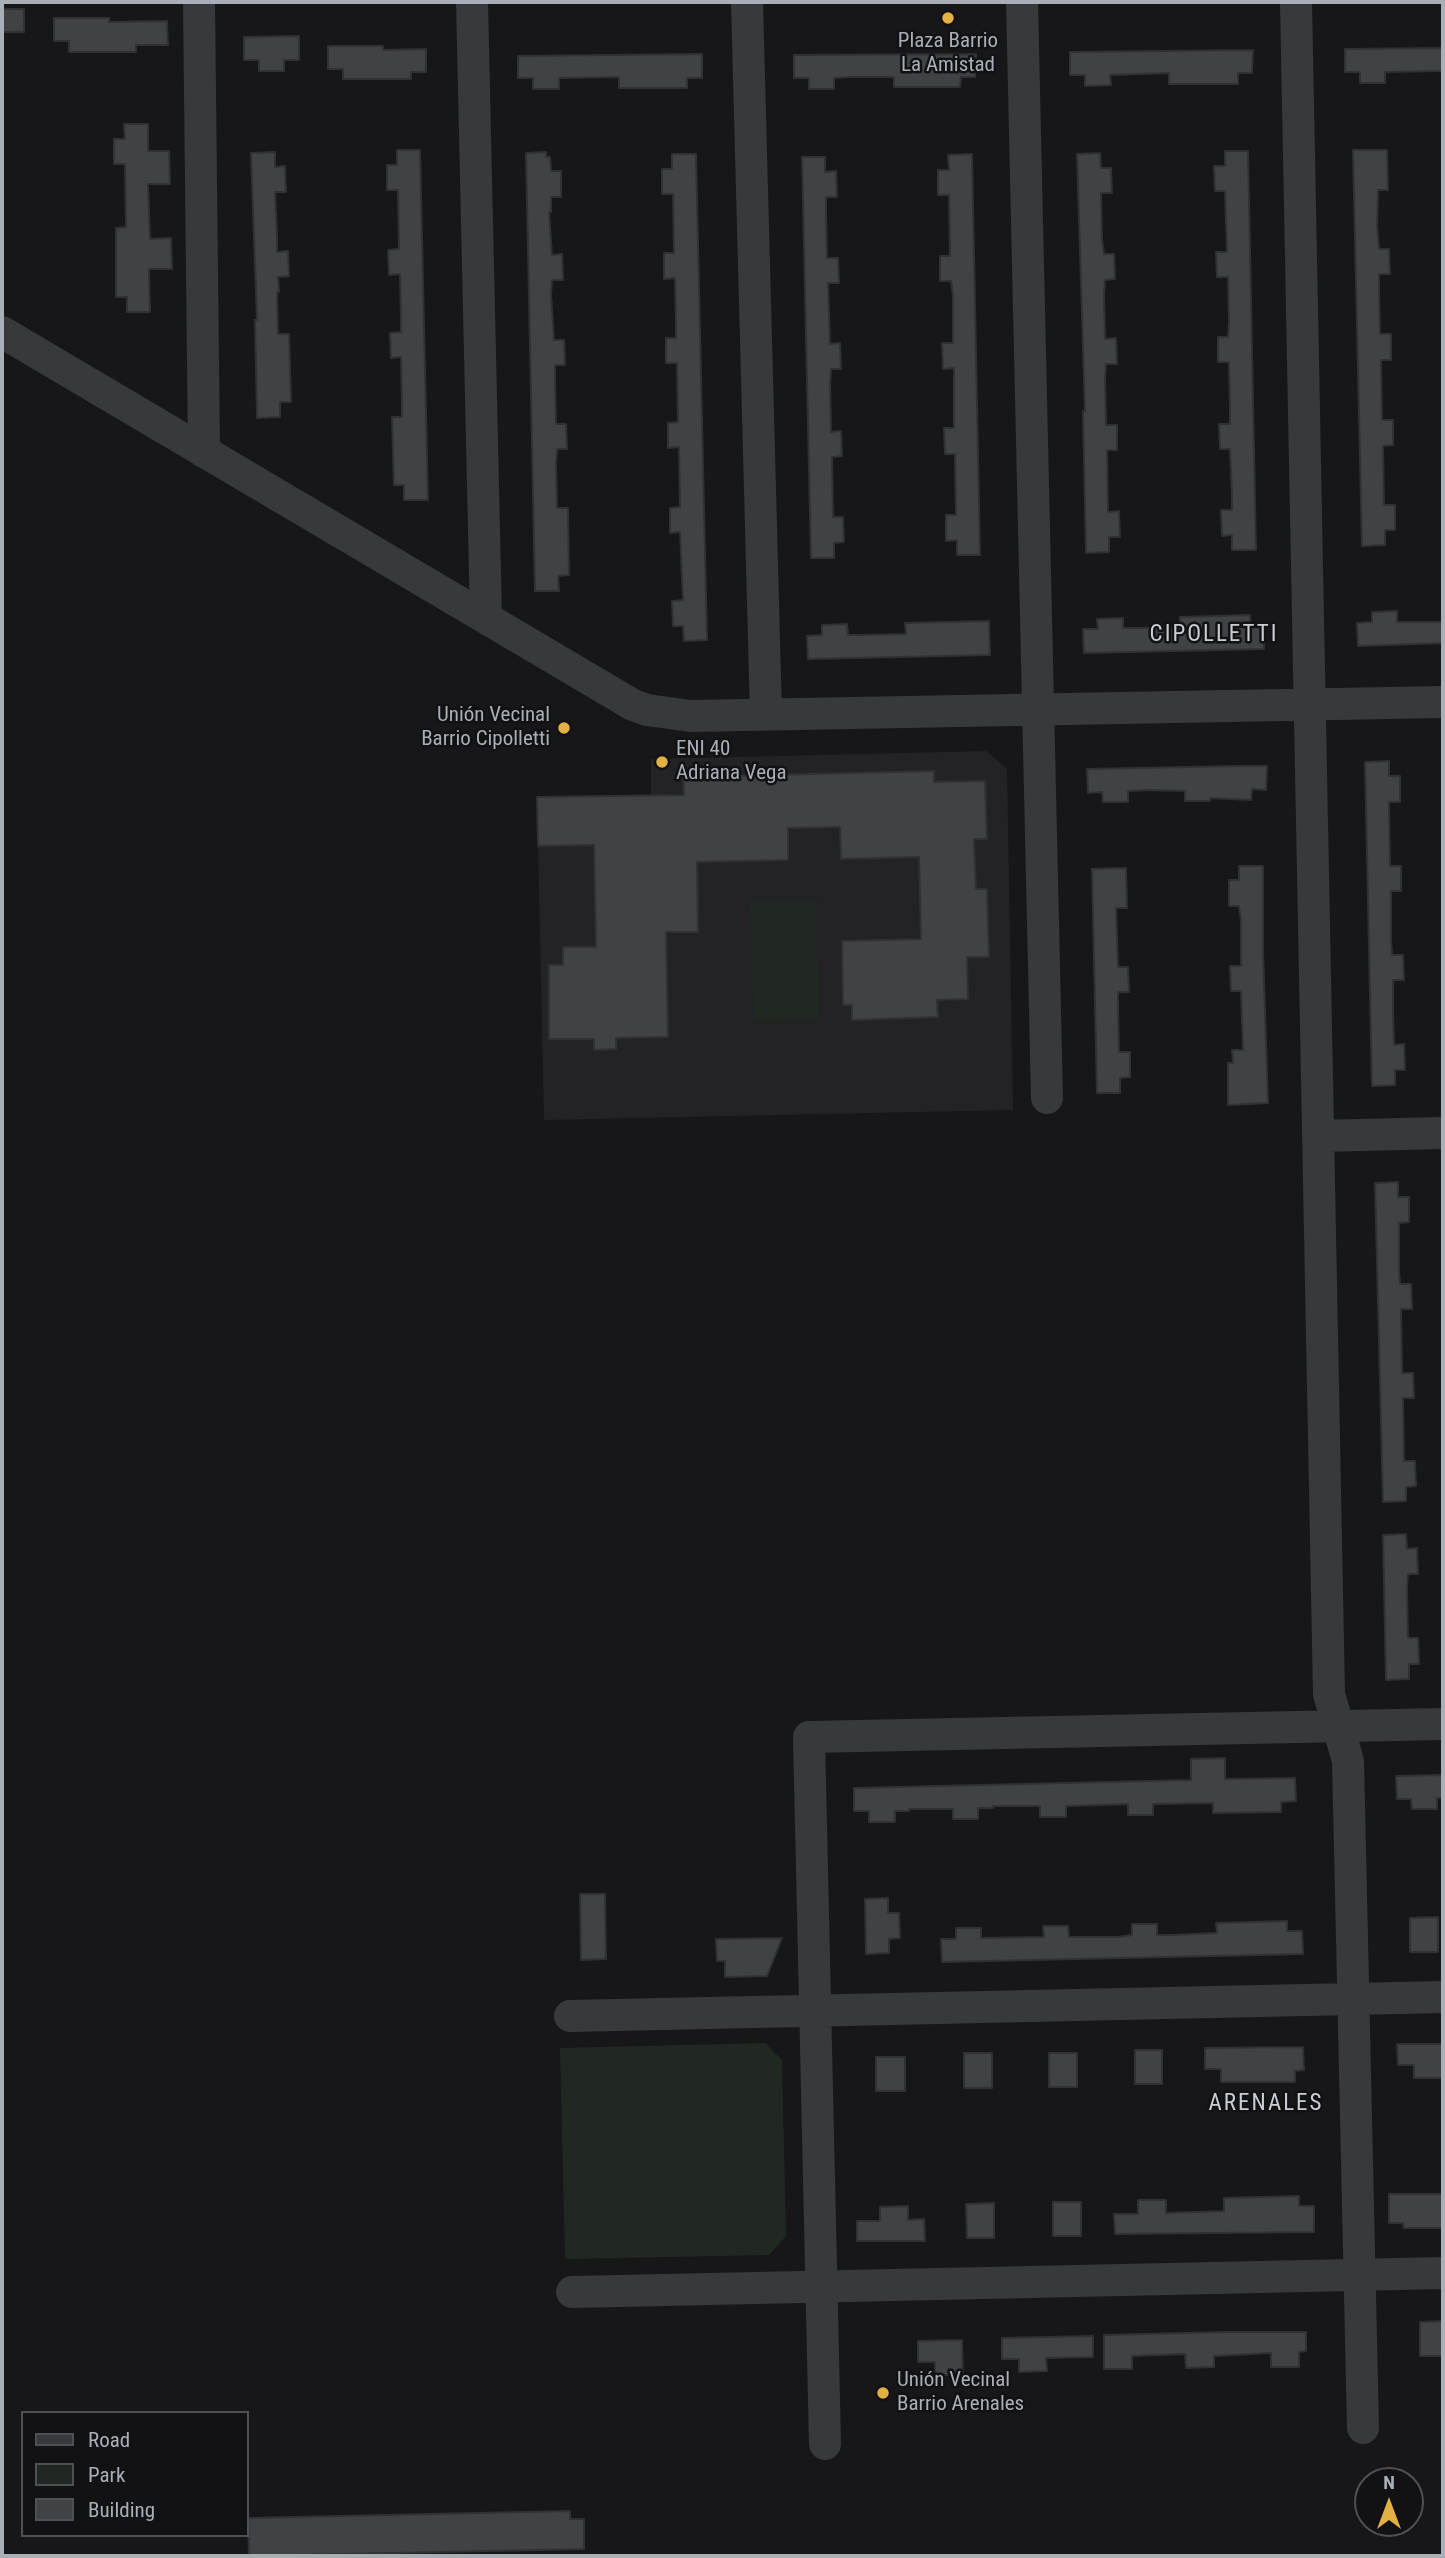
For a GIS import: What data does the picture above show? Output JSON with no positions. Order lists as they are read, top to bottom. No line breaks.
{"districts":["CIPOLLETTI","ARENALES"],"places":["Plaza Barrio La Amistad","Unión Vecinal Barrio Cipolletti","ENI 40 Adriana Vega","Unión Vecinal Barrio Arenales"],"legend":["Road","Park","Building"],"north":"top"}
